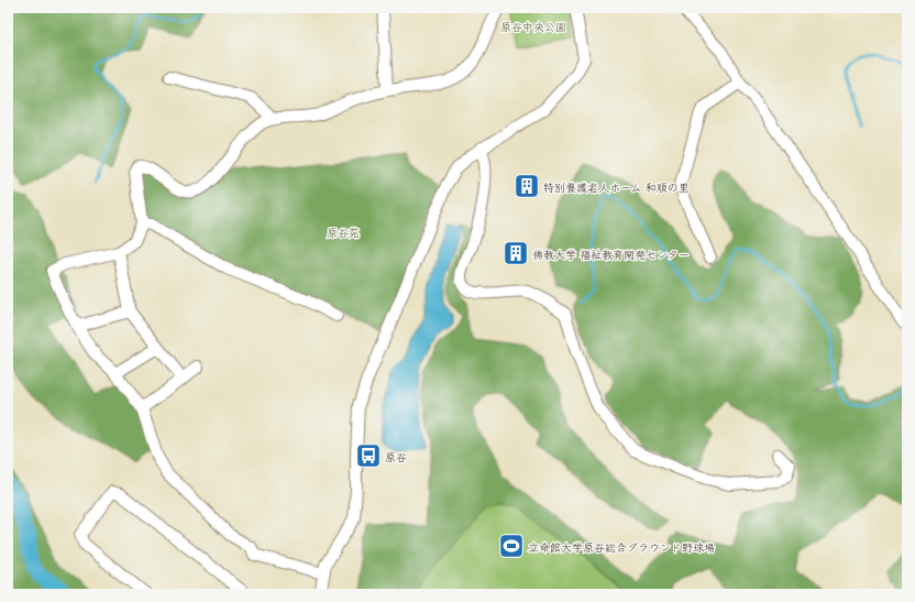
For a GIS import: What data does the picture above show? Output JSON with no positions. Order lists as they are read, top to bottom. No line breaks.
{"parks":["原谷中央公園","原谷苑"],"places":{"building":["特別養護老人ホーム 和順の里","佛教大学 福祉教育開発センター"],"bus stop":["原谷"],"sports":["立命館大学原谷総合グラウンド野球場"]}}
